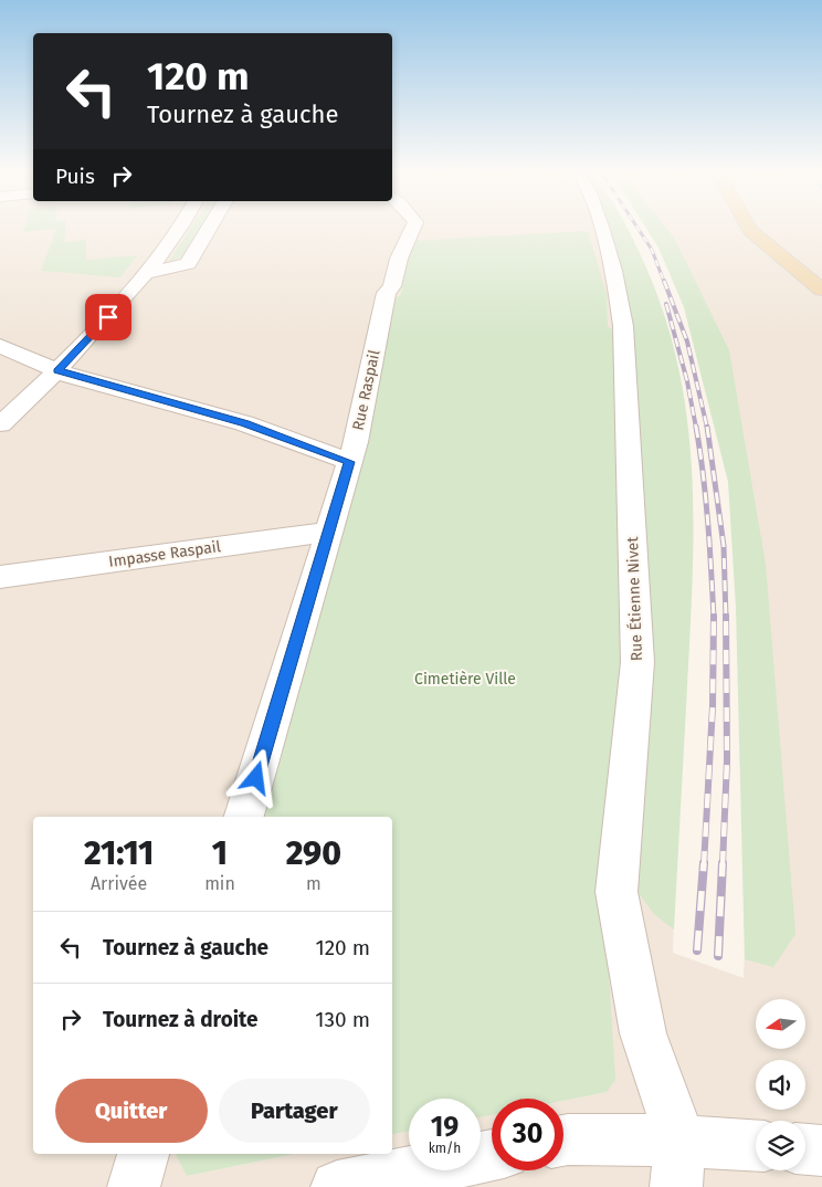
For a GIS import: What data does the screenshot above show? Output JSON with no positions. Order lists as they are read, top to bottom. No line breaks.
{"streets":{"street":["Rue Raspail","Impasse Raspail","Rue Étienne Nivet"]},"crossings":[["Rue Raspail","Impasse Raspail"]],"parks":["Cimetière Ville"],"north":"left","page":{"turn":["120 m","Tournez à gauche"],"then":"Puis","eta":["21:11","Arrivée","1","min","290","m"],"list":[{"name":"Tournez à gauche","value":"120 m"},{"name":"Tournez à droite","value":"130 m"}],"buttons":["Quitter","Partager"],"speed":"19 km/h","limit":"30"}}
